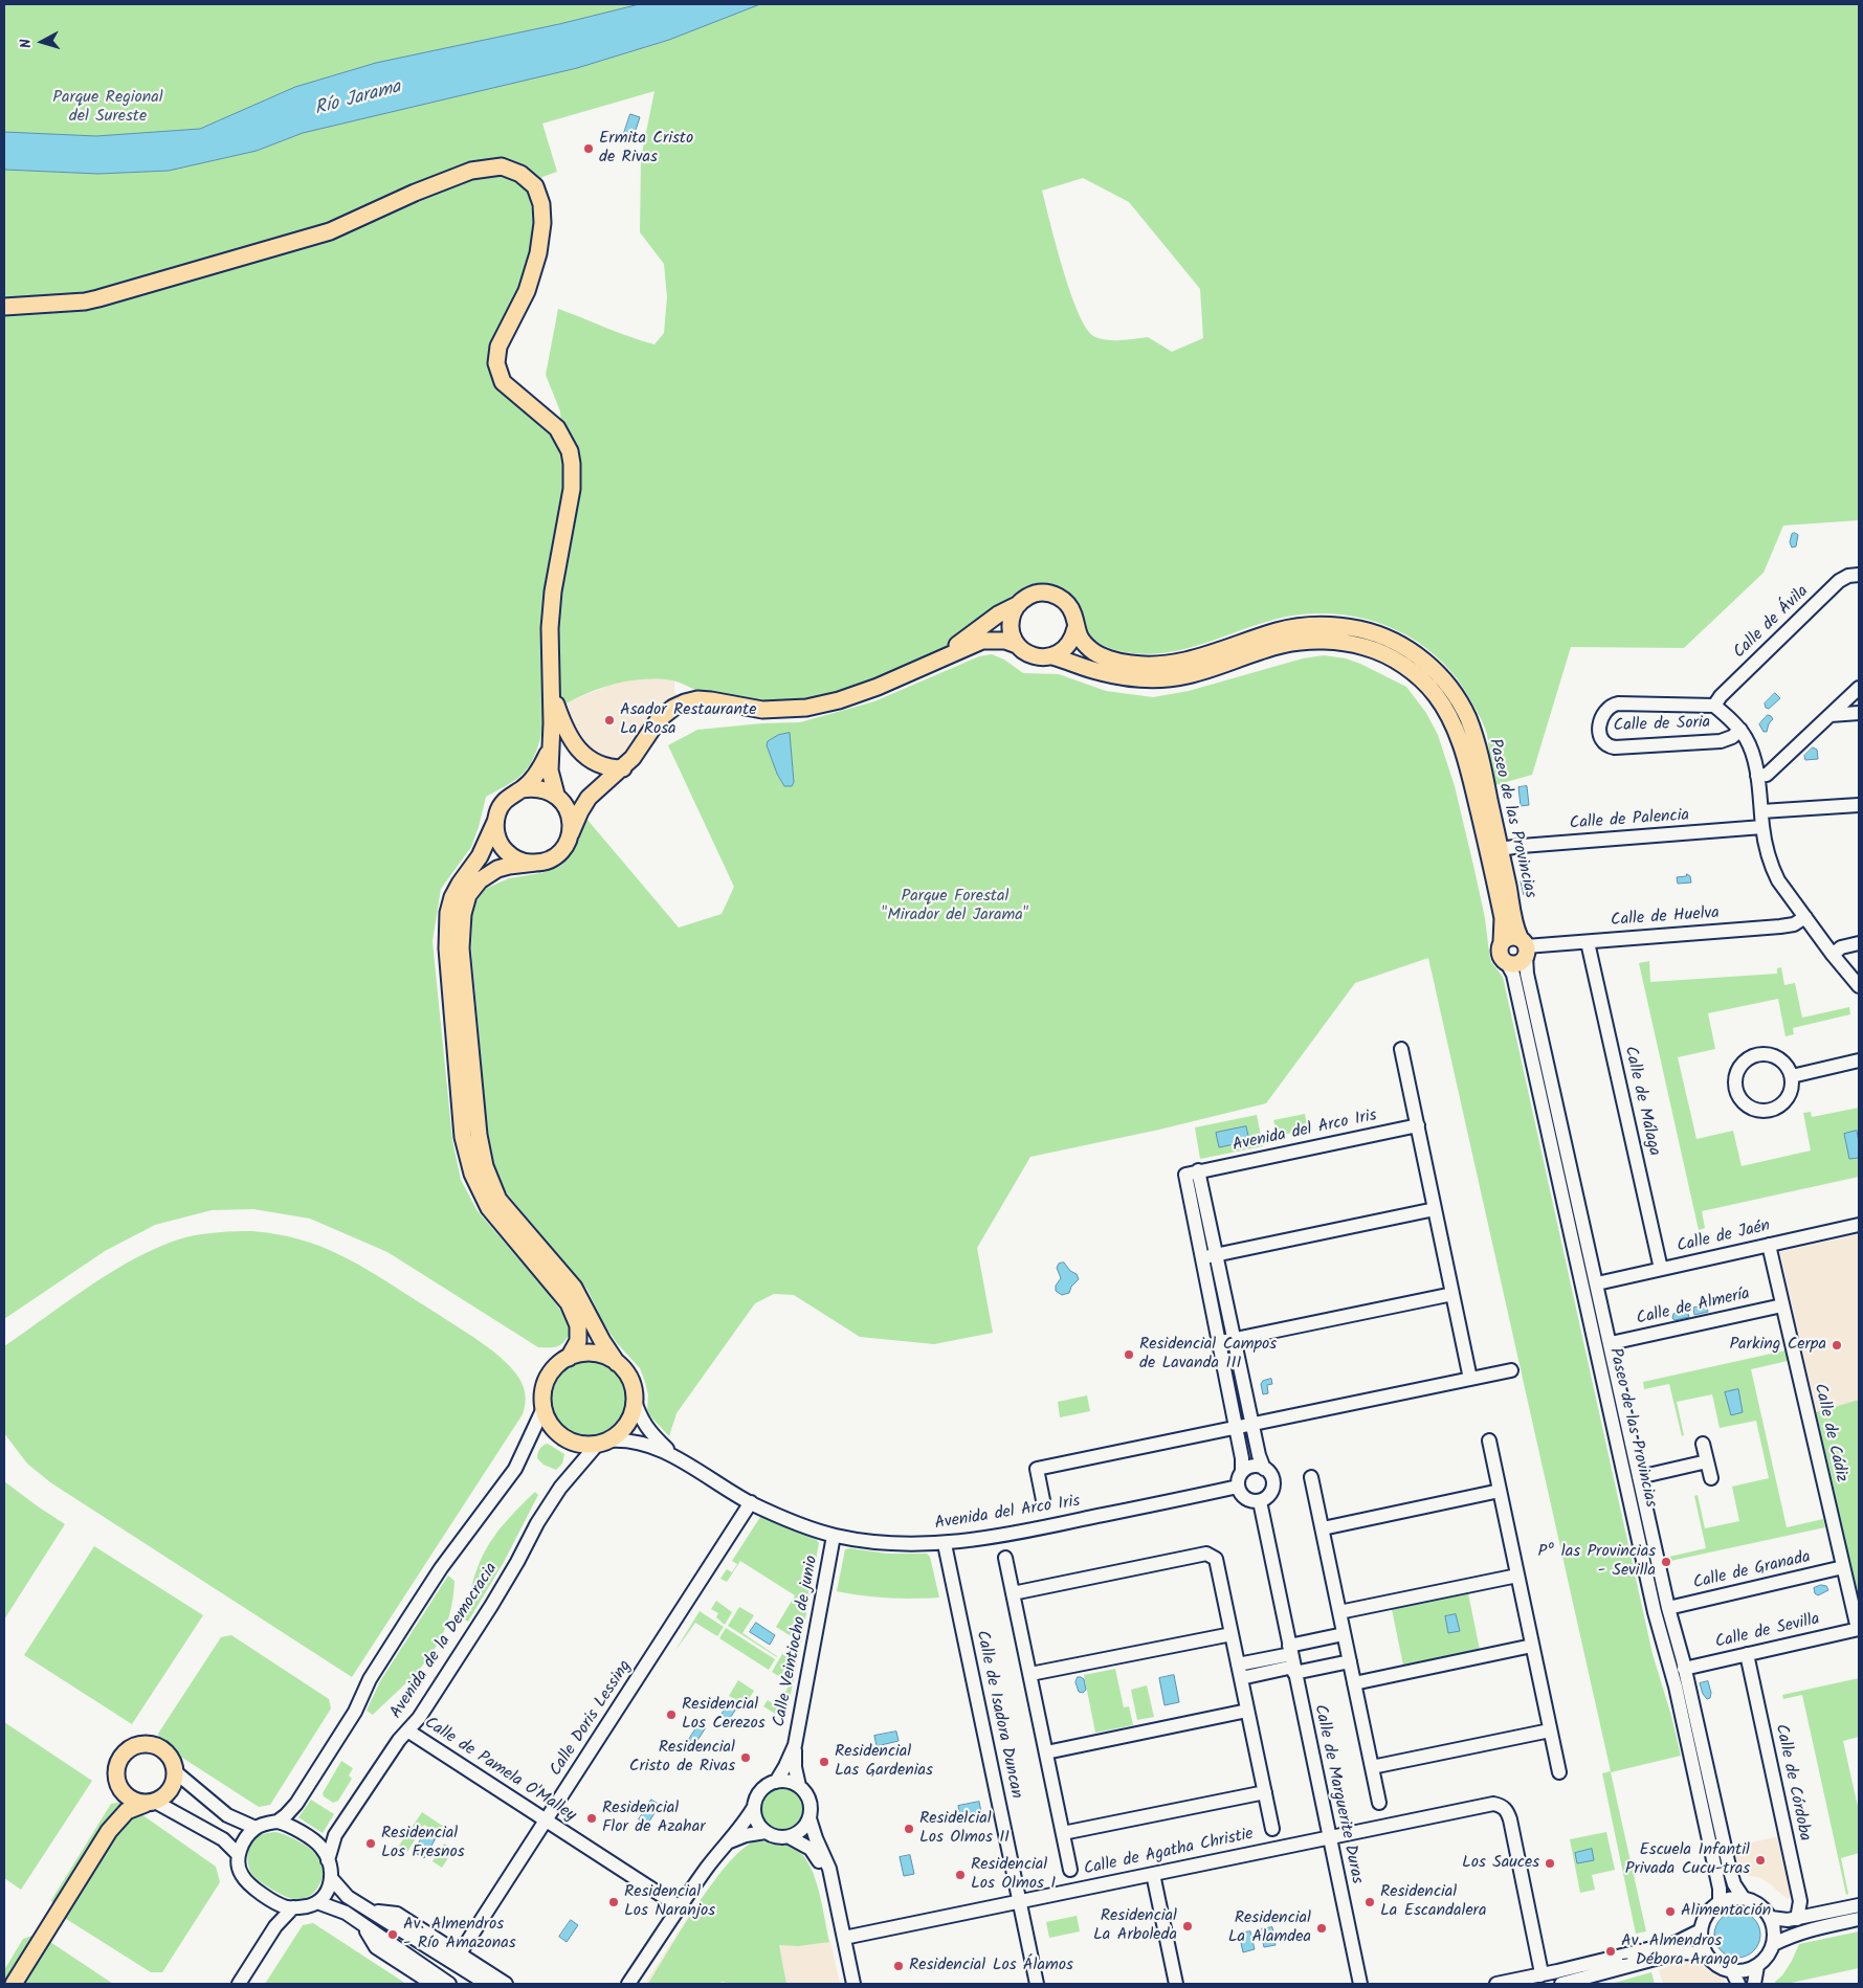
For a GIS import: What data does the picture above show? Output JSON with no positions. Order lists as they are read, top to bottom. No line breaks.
{"streets":{"main road":["Paseo de las Provincias"],"street":["Calle de Ávila","Calle de Soria","Calle de Palencia","Calle de Huelva","Calle de Málaga","Avenida del Arco Iris","Calle de Jaén","Calle de Almería","Calle de Cádiz","Calle de Granada","Calle de Sevilla","Avenida de la Democracia","Calle Veintiocho de junio","Calle de Isadora Duncan","Calle Doris Lessing","Calle de Pamela O'Malley","Calle de Córdoba","Calle de Marguerite Duras","Calle de Agatha Christie"]},"crossings":[["Calle de Ávila","Calle de Soria"],["Paseo de las Provincias","Calle de Palencia"],["Paseo de las Provincias","Calle de Huelva"],["Paseo de las Provincias","Calle de Jaén"],["Paseo de las Provincias","Calle de Almería"],["Paseo de las Provincias","Calle de Granada"],["Paseo de las Provincias","Calle de Sevilla"],["Calle de Huelva","Calle de Málaga"],["Calle de Málaga","Calle de Jaén"],["Avenida del Arco Iris","Avenida de la Democracia"],["Avenida del Arco Iris","Calle Veintiocho de junio"],["Avenida del Arco Iris","Calle de Isadora Duncan"],["Avenida del Arco Iris","Calle Doris Lessing"],["Avenida del Arco Iris","Calle de Marguerite Duras"],["Calle de Jaén","Calle de Cádiz"],["Calle de Almería","Calle de Cádiz"],["Calle de Cádiz","Calle de Granada"],["Calle de Cádiz","Calle de Sevilla"],["Calle de Sevilla","Calle de Córdoba"],["Avenida de la Democracia","Calle de Pamela O'Malley"],["Calle de Isadora Duncan","Calle de Agatha Christie"],["Calle Doris Lessing","Calle de Pamela O'Malley"],["Calle de Marguerite Duras","Calle de Agatha Christie"]],"water":["Río Jarama"],"parks":["Parque Regional del Sureste","Parque Forestal \"Mirador del Jarama\""],"places":["Ermita Cristo de Rivas","Asador Restaurante La Rosa","Parking Cerpa","Residencial Campos de Lavanda III","Pº las Provincias - Sevilla","Residencial Los Cerezos","Residencial Cristo de Rivas","Residencial Las Gardenias","Residencial Flor de Azahar","Residelcial Los Olmos II","Residencial Los Fresnos","Escuela Infantil Privada Cucu-tras","Los Sauces","Residencial Los Olmos I","Residencial Los Naranjos","Residencial La Escandalera","Alimentación","Residencial La Arboleda","Residencial La Alamdea","Av. Almendros - Río Amazonas","Av. Almendros - Débora Arango","Residencial Los Álamos"],"north":"left"}
